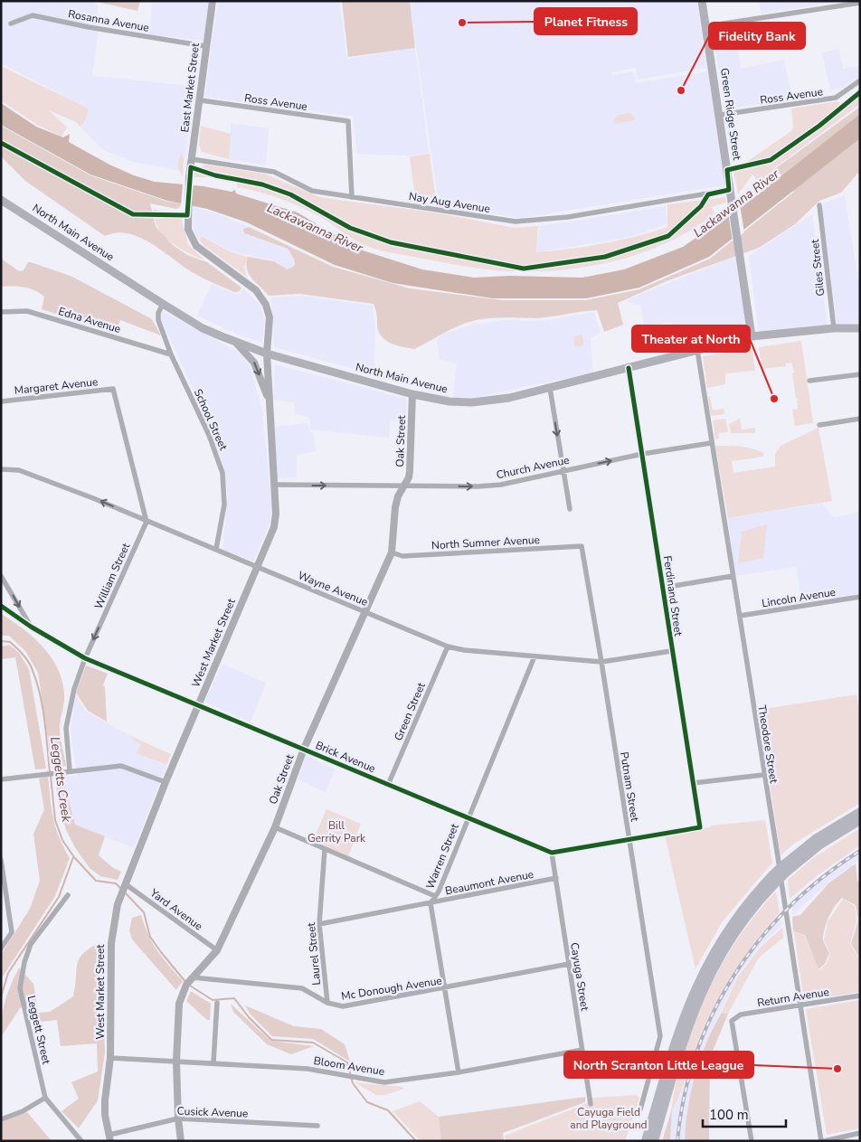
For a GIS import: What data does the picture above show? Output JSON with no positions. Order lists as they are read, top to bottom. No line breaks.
{"streets":{"main road":["Green Ridge Street","North Main Avenue"],"street":["Rosanna Avenue","East Market Street","Ross Avenue","Nay Aug Avenue","Giles Street","Edna Avenue","Margaret Avenue","School Street","Oak Street","Church Avenue","North Sumner Avenue","William Street","Wayne Avenue","Ferdinand Street","Lincoln Avenue","West Market Street","Green Street","Theodore Street","Brick Avenue","Putnam Street","Warren Street","Beaumont Avenue","Yard Avenue","Laurel Street","Cayuga Street","Mc Donough Avenue","Return Avenue","Leggett Street","Bloom Avenue","Cusick Avenue"]},"crossings":[["Rosanna Avenue","East Market Street"],["East Market Street","Ross Avenue"],["East Market Street","Nay Aug Avenue"],["East Market Street","West Market Street"],["Ross Avenue","Green Ridge Street"],["Ross Avenue","Nay Aug Avenue"],["Green Ridge Street","Nay Aug Avenue"],["Green Ridge Street","North Main Avenue"],["North Main Avenue","Giles Street"],["North Main Avenue","School Street"],["North Main Avenue","Oak Street"],["North Main Avenue","Ferdinand Street"],["North Main Avenue","West Market Street"],["North Main Avenue","Theodore Street"],["Edna Avenue","School Street"],["Margaret Avenue","William Street"],["Margaret Avenue","Wayne Avenue"],["School Street","Wayne Avenue"],["Oak Street","Church Avenue"],["Oak Street","North Sumner Avenue"],["Oak Street","Wayne Avenue"],["Oak Street","Brick Avenue"],["Oak Street","Yard Avenue"],["Oak Street","Mc Donough Avenue"],["Oak Street","Bloom Avenue"],["Oak Street","Cusick Avenue"],["Church Avenue","Ferdinand Street"],["Church Avenue","West Market Street"],["Church Avenue","Theodore Street"],["North Sumner Avenue","Putnam Street"],["William Street","Wayne Avenue"],["William Street","Brick Avenue"],["Wayne Avenue","Ferdinand Street"],["Wayne Avenue","West Market Street"],["Wayne Avenue","Green Street"],["Wayne Avenue","Putnam Street"],["Wayne Avenue","Warren Street"],["Ferdinand Street","Putnam Street"],["Lincoln Avenue","Theodore Street"],["West Market Street","Brick Avenue"],["West Market Street","Yard Avenue"],["West Market Street","Bloom Avenue"],["West Market Street","Cusick Avenue"],["Green Street","Brick Avenue"],["Theodore Street","Return Avenue"],["Brick Avenue","Warren Street"],["Brick Avenue","Cayuga Street"],["Warren Street","Beaumont Avenue"],["Warren Street","Mc Donough Avenue"],["Warren Street","Bloom Avenue"],["Beaumont Avenue","Laurel Street"],["Beaumont Avenue","Cayuga Street"],["Laurel Street","Mc Donough Avenue"],["Cayuga Street","Mc Donough Avenue"],["Cayuga Street","Bloom Avenue"]],"one_way":["Church Avenue","William Street"],"water":["Lackawanna River","Leggetts Creek"],"parks":["Bill Gerrity Park","Cayuga Field and Playground"],"places":["Planet Fitness","Fidelity Bank","Theater at North","North Scranton Little League"],"scale_bar":"100 m"}
